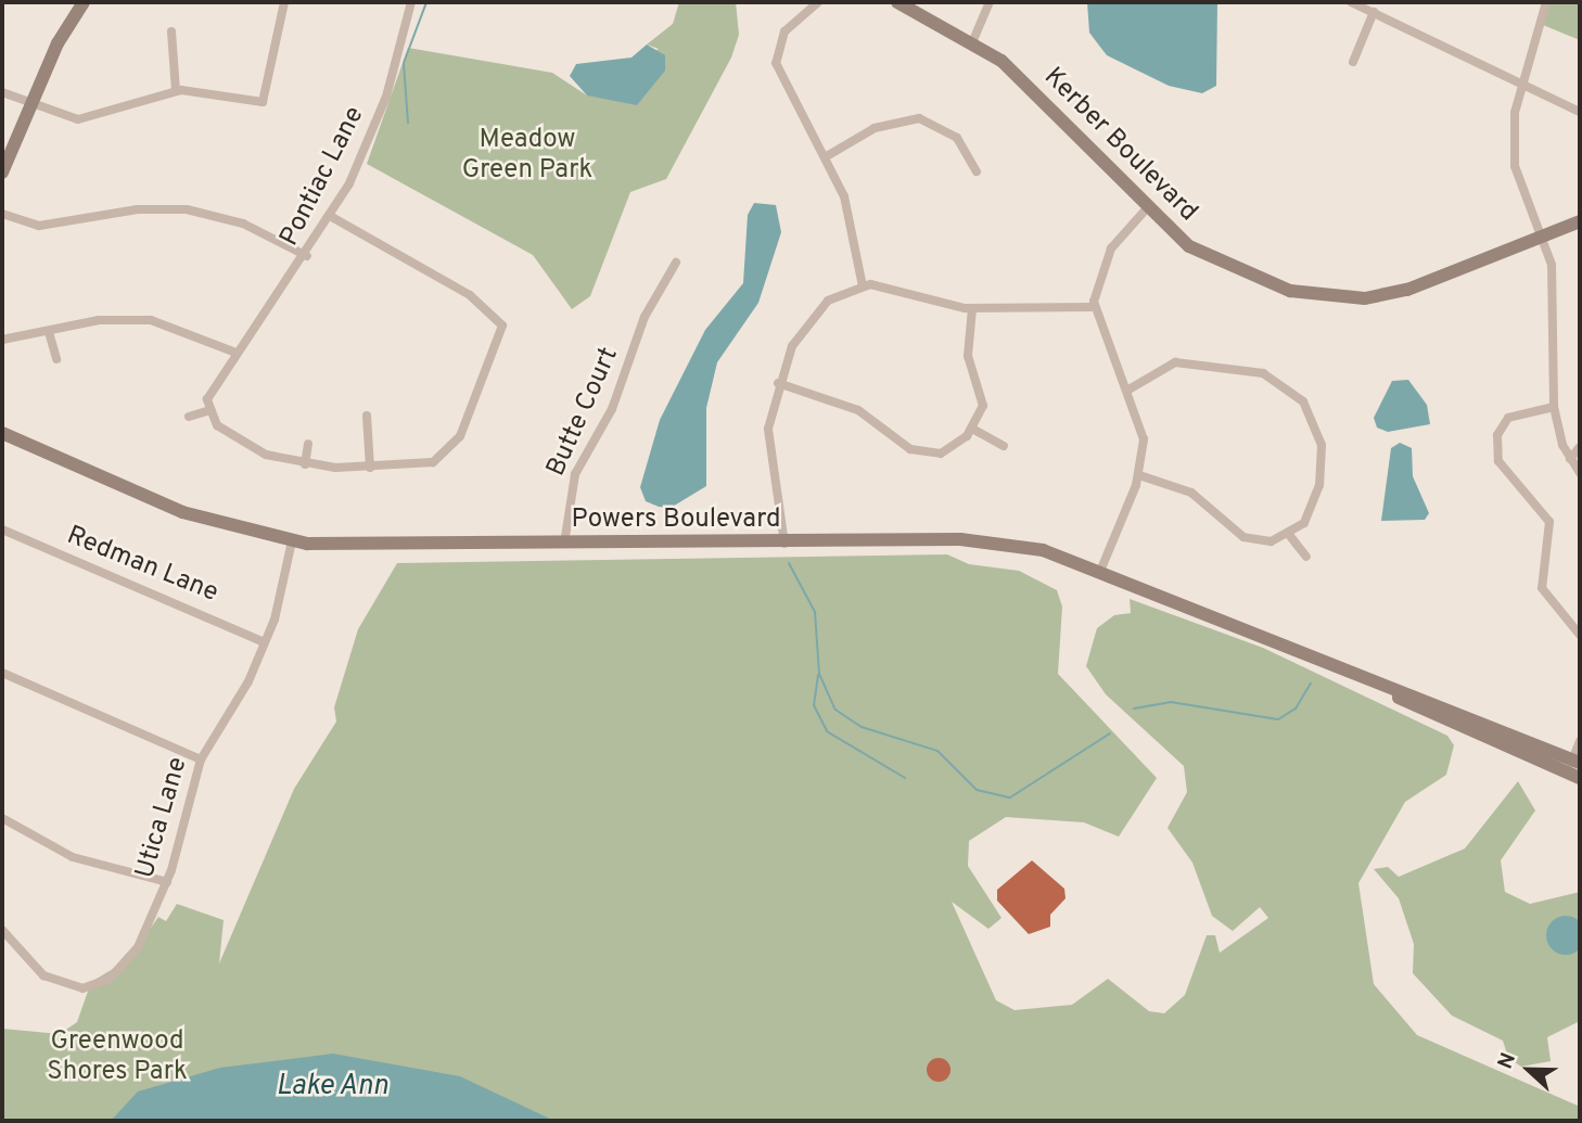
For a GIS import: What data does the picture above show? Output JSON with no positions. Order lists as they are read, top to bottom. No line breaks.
{"streets":{"main road":["Kerber Boulevard","Powers Boulevard"],"street":["Pontiac Lane","Butte Court","Redman Lane","Utica Lane"]},"crossings":[["Butte Court","Powers Boulevard"],["Powers Boulevard","Utica Lane"],["Redman Lane","Utica Lane"]],"water":["Lake Ann"],"parks":["Meadow Green Park","Greenwood Shores Park"],"north":"left"}
